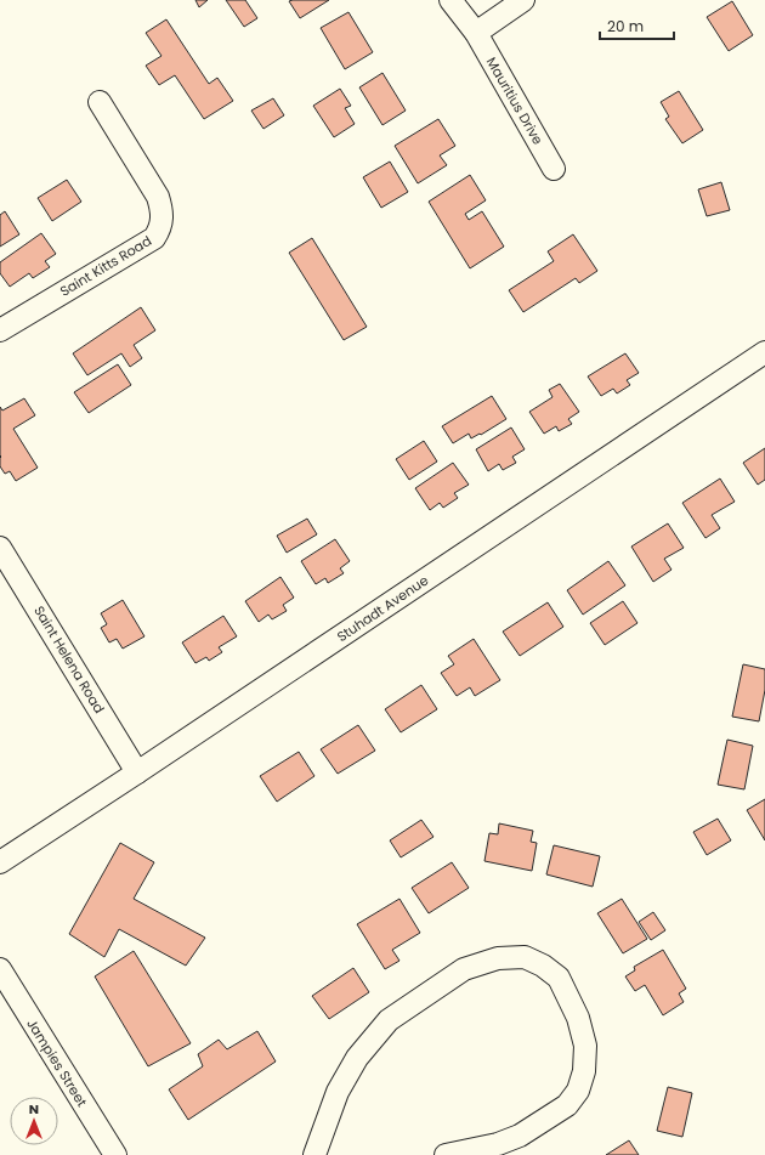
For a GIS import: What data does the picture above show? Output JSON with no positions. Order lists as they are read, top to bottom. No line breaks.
{"streets":{"street":["Mauritius Drive","Saint Kitts Road","Stuhadt Avenue","Saint Helena Road","Jampies Street"]},"crossings":[["Stuhadt Avenue","Saint Helena Road"]],"scale_bar":"20 m","north":"top"}
